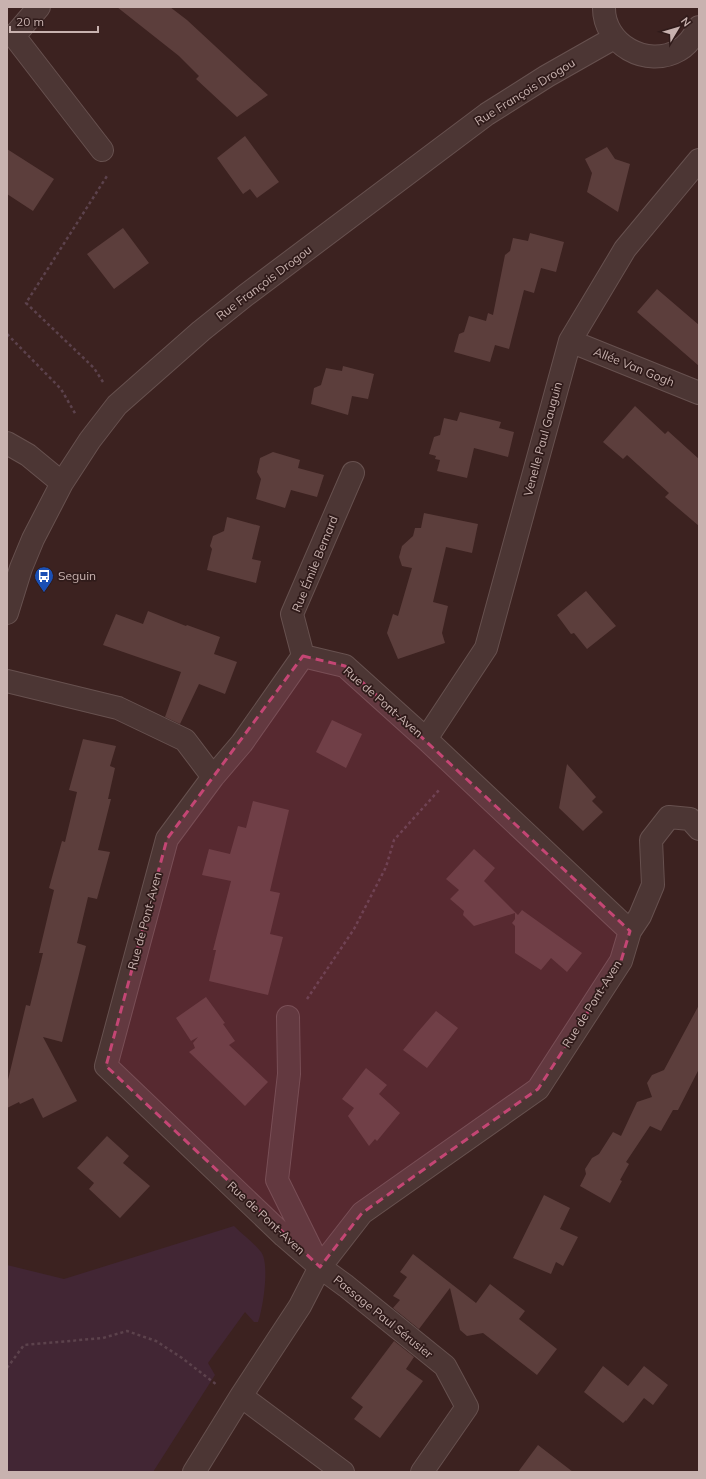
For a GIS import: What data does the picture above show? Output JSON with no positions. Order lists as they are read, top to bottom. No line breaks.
{"streets":{"street":["Rue François Drogou","Allée Van Gogh","Venelle Paul Gauguin","Rue Émile Bernard","Rue de Pont-Aven","Passage Paul Sérusier"]},"crossings":[["Allée Van Gogh","Venelle Paul Gauguin"],["Venelle Paul Gauguin","Rue de Pont-Aven"],["Rue Émile Bernard","Rue de Pont-Aven"],["Rue de Pont-Aven","Passage Paul Sérusier"]],"places":{"bus stop":["Seguin"]},"scale_bar":"20 m","north":"top right"}
